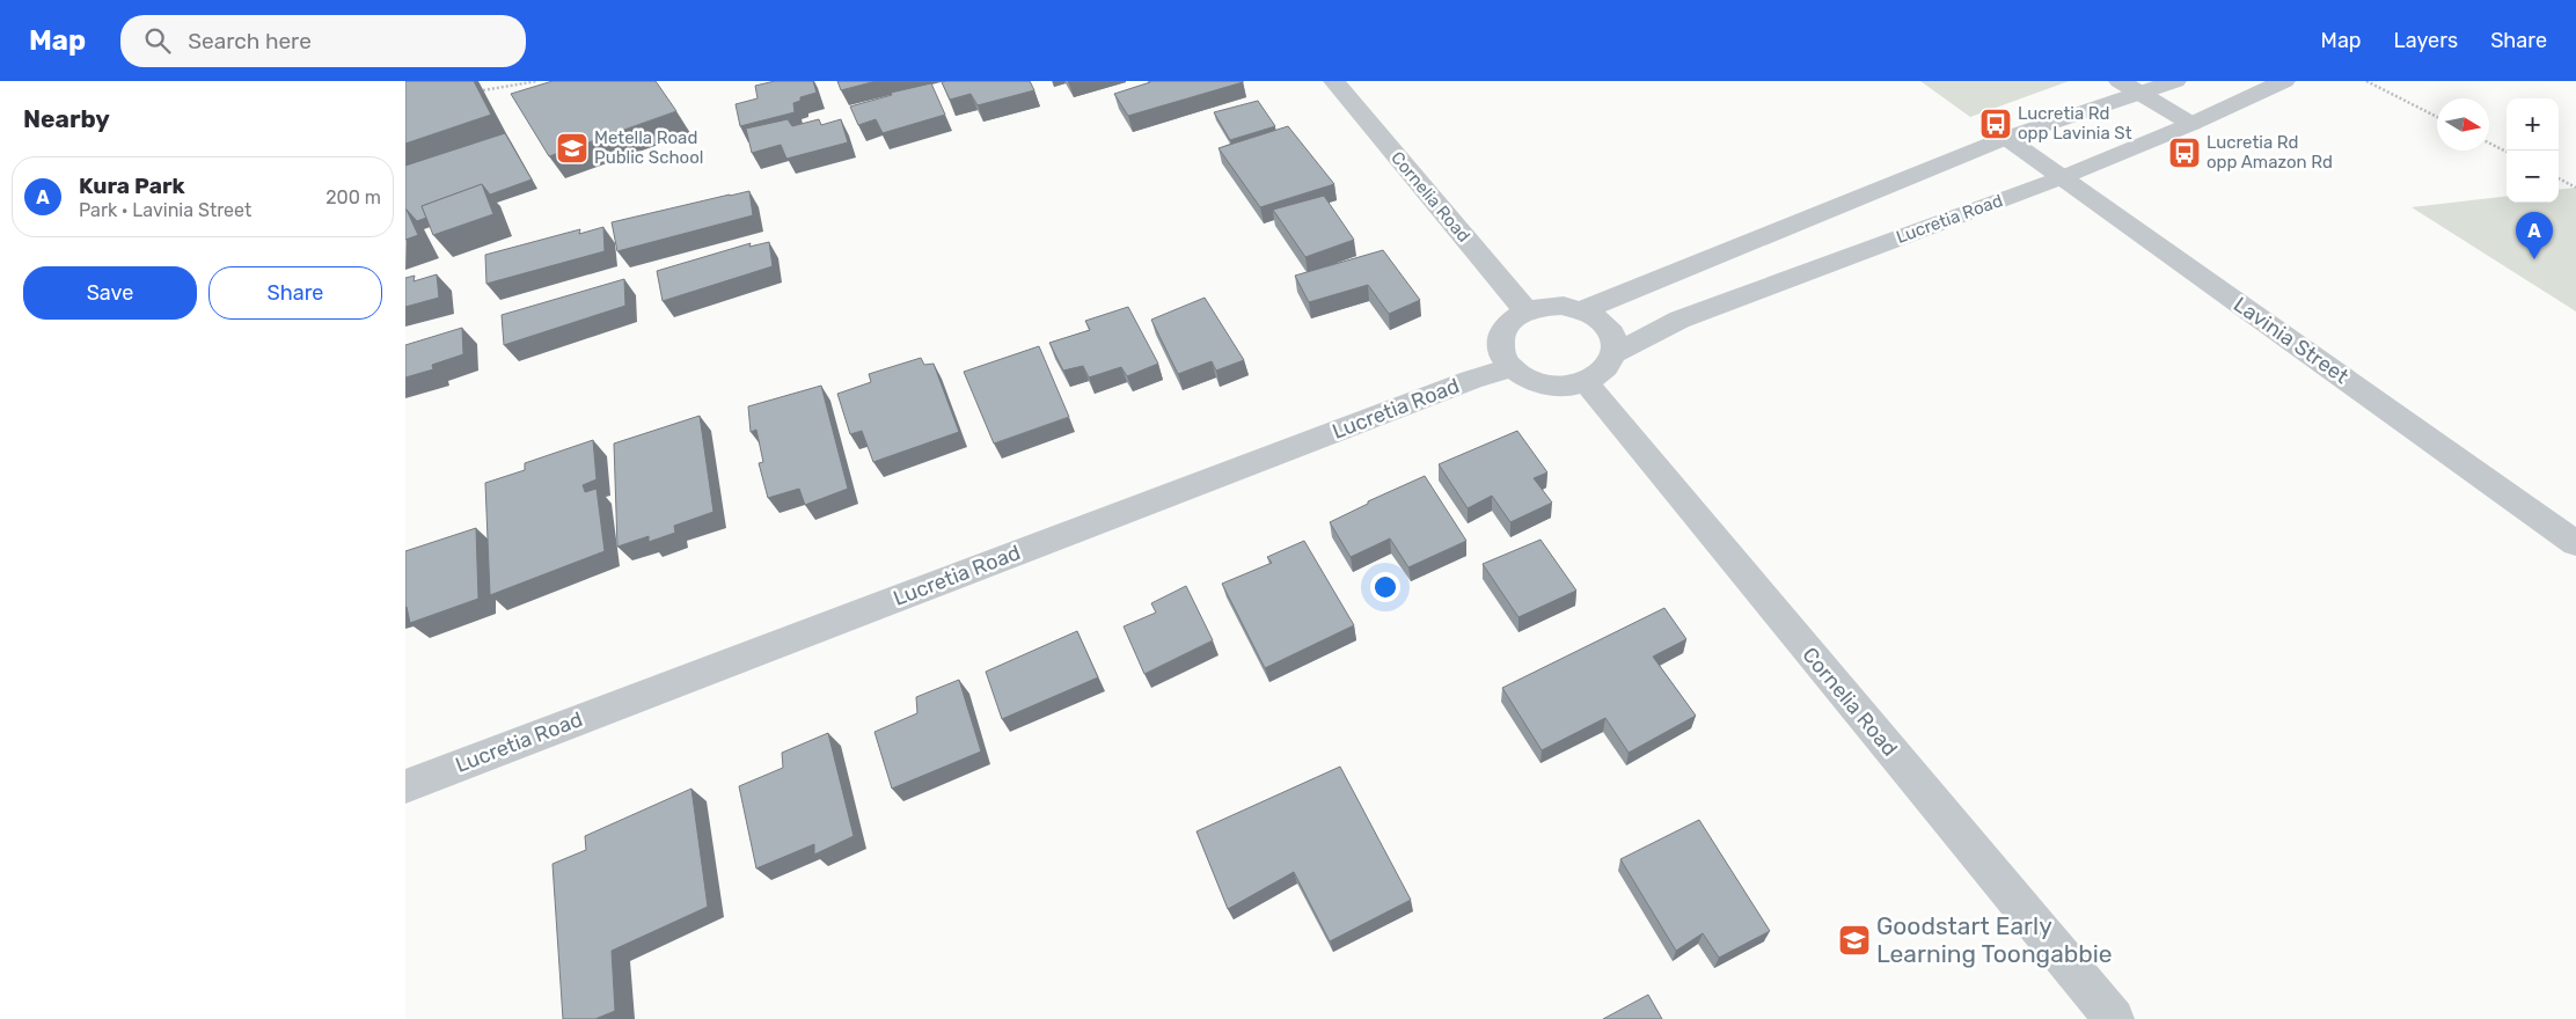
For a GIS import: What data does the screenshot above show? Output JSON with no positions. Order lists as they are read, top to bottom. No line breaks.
{"streets":{"street":["Cornelia Road","Lucretia Road","Lavinia Street"]},"crossings":[["Cornelia Road","Lucretia Road"],["Lucretia Road","Lavinia Street"]],"places":{"bus stop":["Lucretia Rd opp Lavinia St","Lucretia Rd opp Amazon Rd"],"school or university":["Metella Road Public School","Goodstart Early Learning Toongabbie"]},"north":"right","page":{"header":"Map","search":"Search here","nav":["Map","Layers","Share"],"heading":"Nearby","map_buttons":["+","−"],"list":[{"mark":"A","name":"Kura Park","note":"Park · Lavinia Street","value":"200 m"}],"pins":"A","buttons":["Save","Share"]}}
